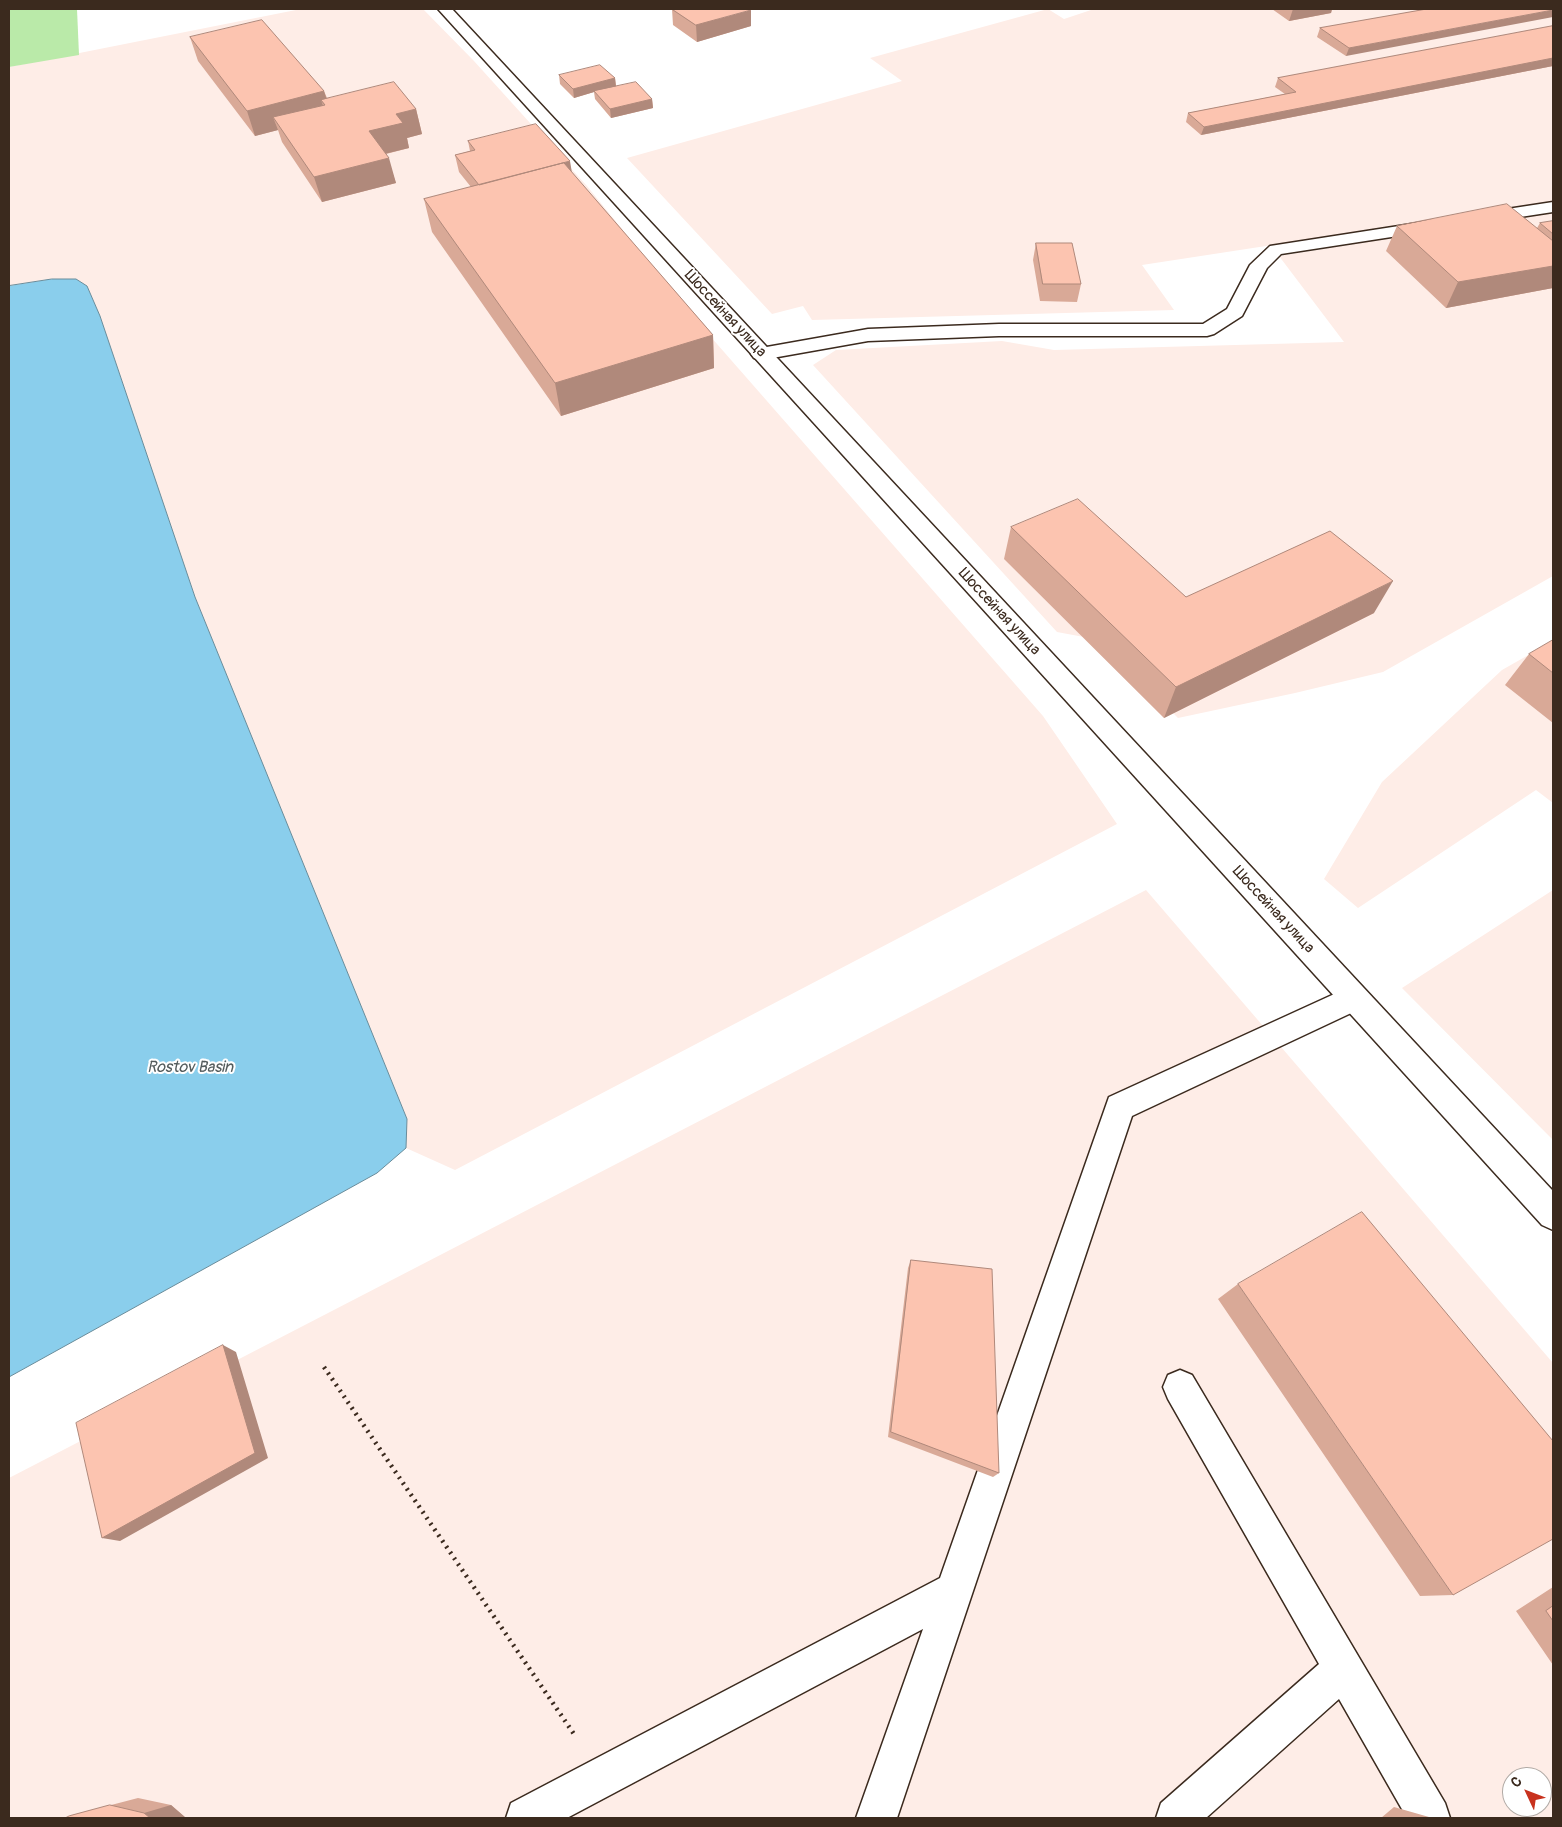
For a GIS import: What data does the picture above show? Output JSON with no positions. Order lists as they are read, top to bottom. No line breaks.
{"streets":{"main road":["Шоссейная улица"]},"water":["Rostov Basin"],"north":"top left"}
